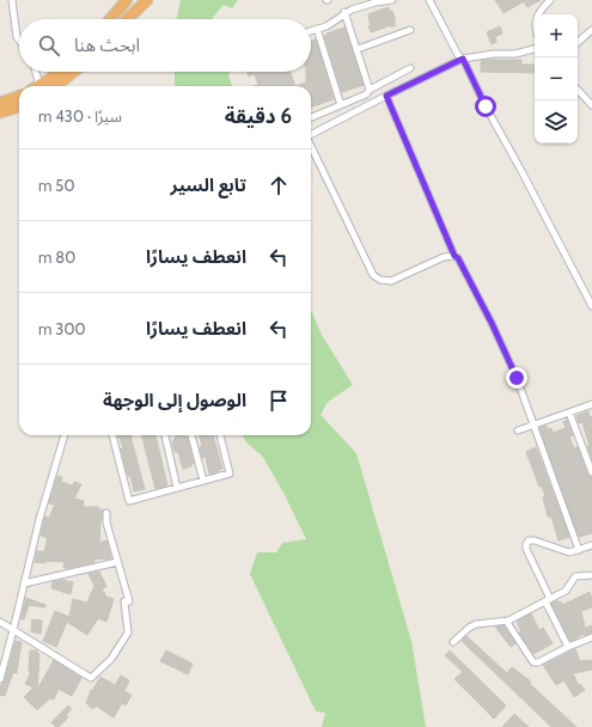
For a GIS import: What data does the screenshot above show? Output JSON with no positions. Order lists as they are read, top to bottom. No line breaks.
{"page":{"map_buttons":["+","−"],"search":"ابحث هنا","heading":["6 دقيقة","سيرًا · 430 m"],"list":[["تابع السير","50 m"],["انعطف يسارًا","80 m"],["انعطف يسارًا","300 m"],"الوصول إلى الوجهة"]}}
